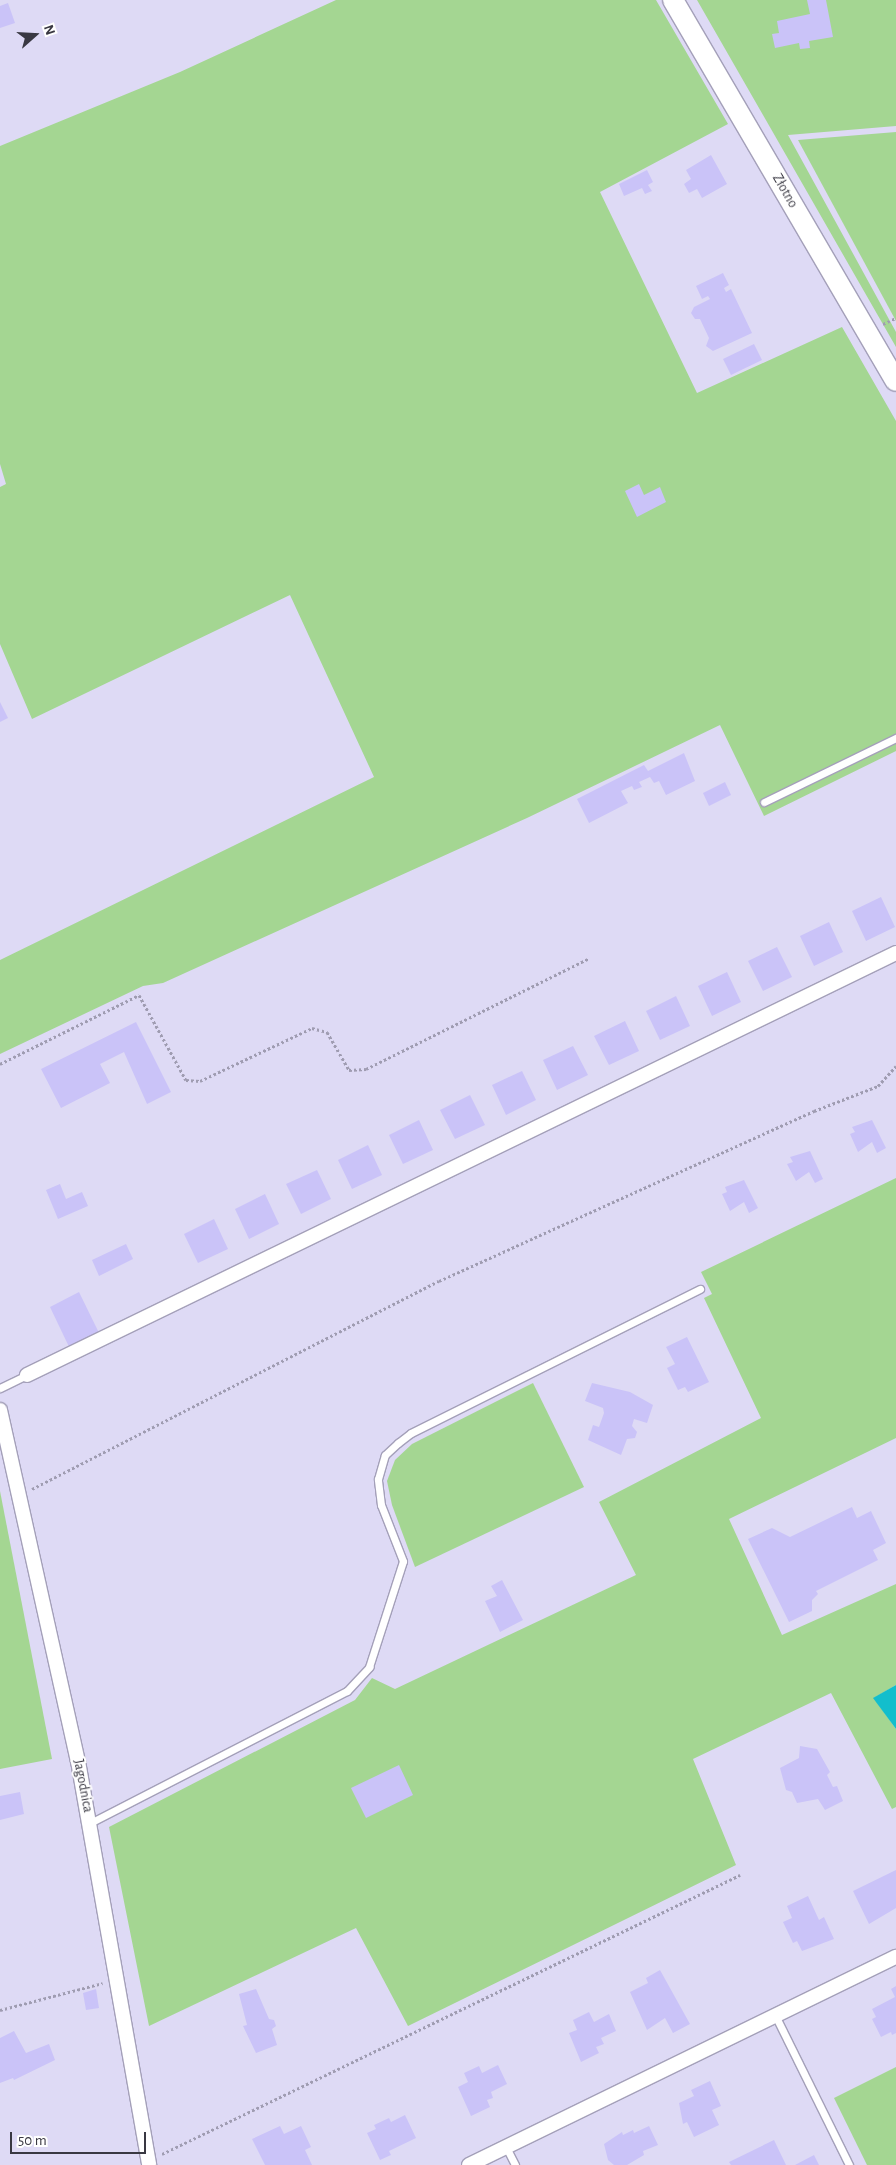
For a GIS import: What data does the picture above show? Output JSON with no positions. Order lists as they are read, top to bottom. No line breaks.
{"streets":{"street":["Złotno","Jagodnica"]},"scale_bar":"50 m","north":"right"}
